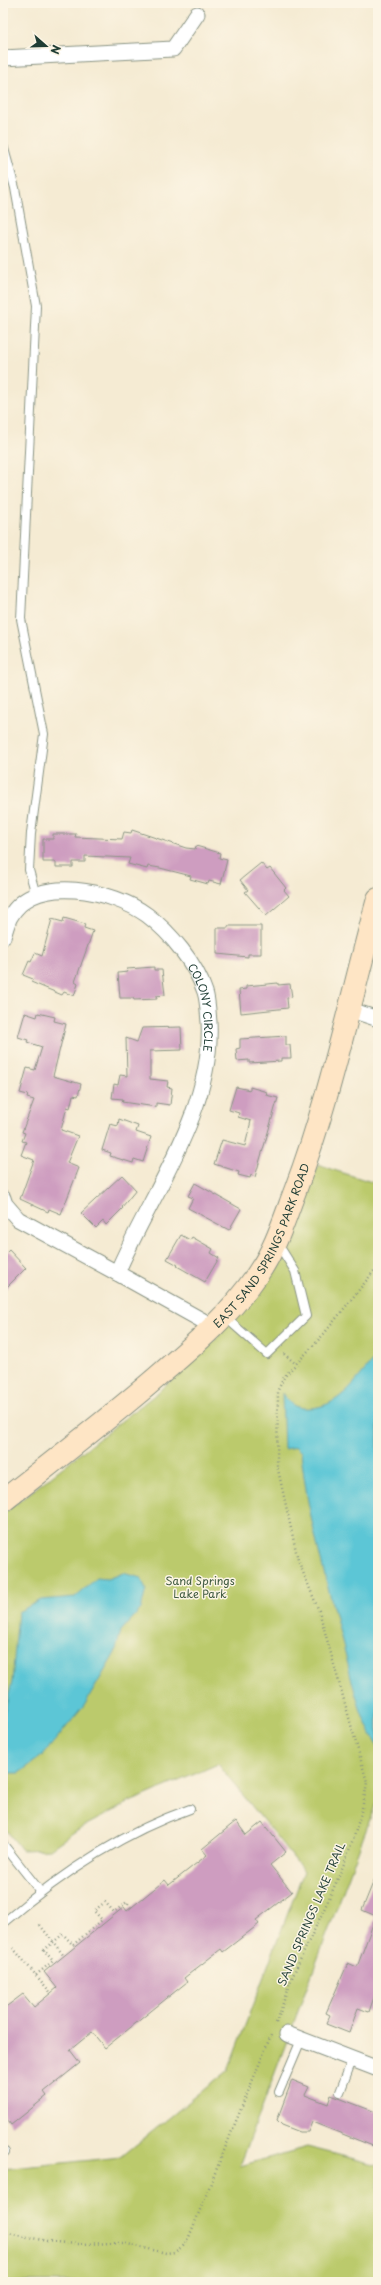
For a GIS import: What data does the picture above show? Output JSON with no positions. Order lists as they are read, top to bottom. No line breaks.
{"streets":{"street":["COLONY CIRCLE","EAST SAND SPRINGS PARK ROAD"],"path":["SAND SPRINGS LAKE TRAIL"]},"parks":["Sand Springs Lake Park"],"north":"right"}
